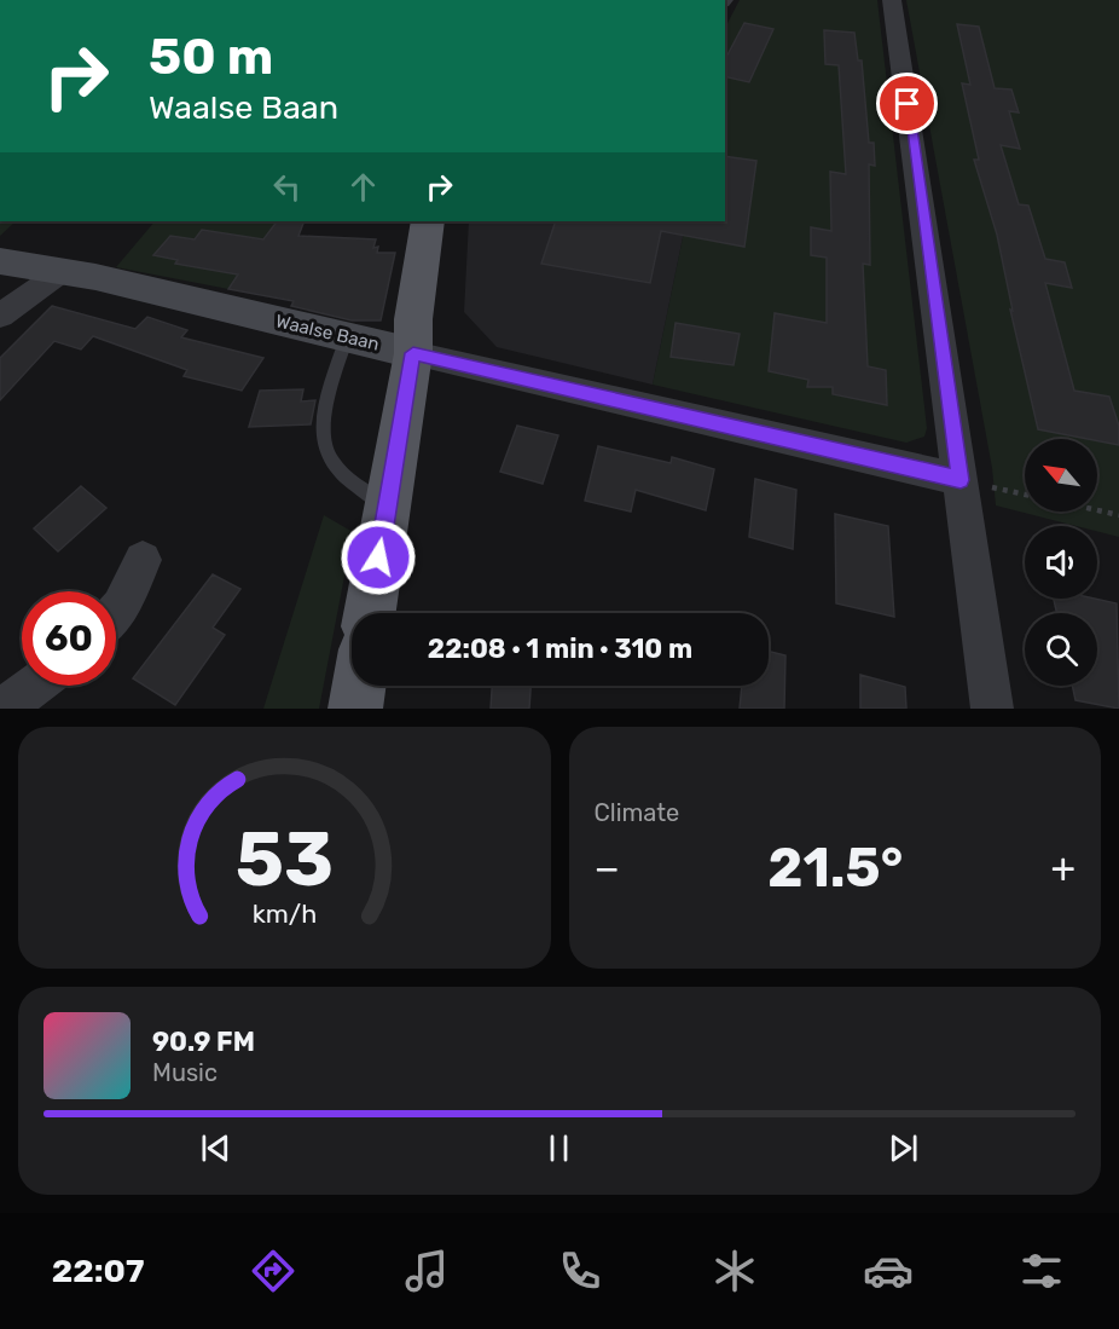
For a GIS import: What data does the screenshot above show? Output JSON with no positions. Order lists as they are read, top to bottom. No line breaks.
{"streets":{"street":["Waalse Baan"]},"north":"top left","page":{"turn":["50 m","Waalse Baan"],"limit":"60","trip":"22:08 · 1 min · 310 m","tile":"Climate","heat":["−","21.5°","+"],"song":["90.9 FM","Music"],"tabs":"22:07","gauge":["53","km/h"]}}
